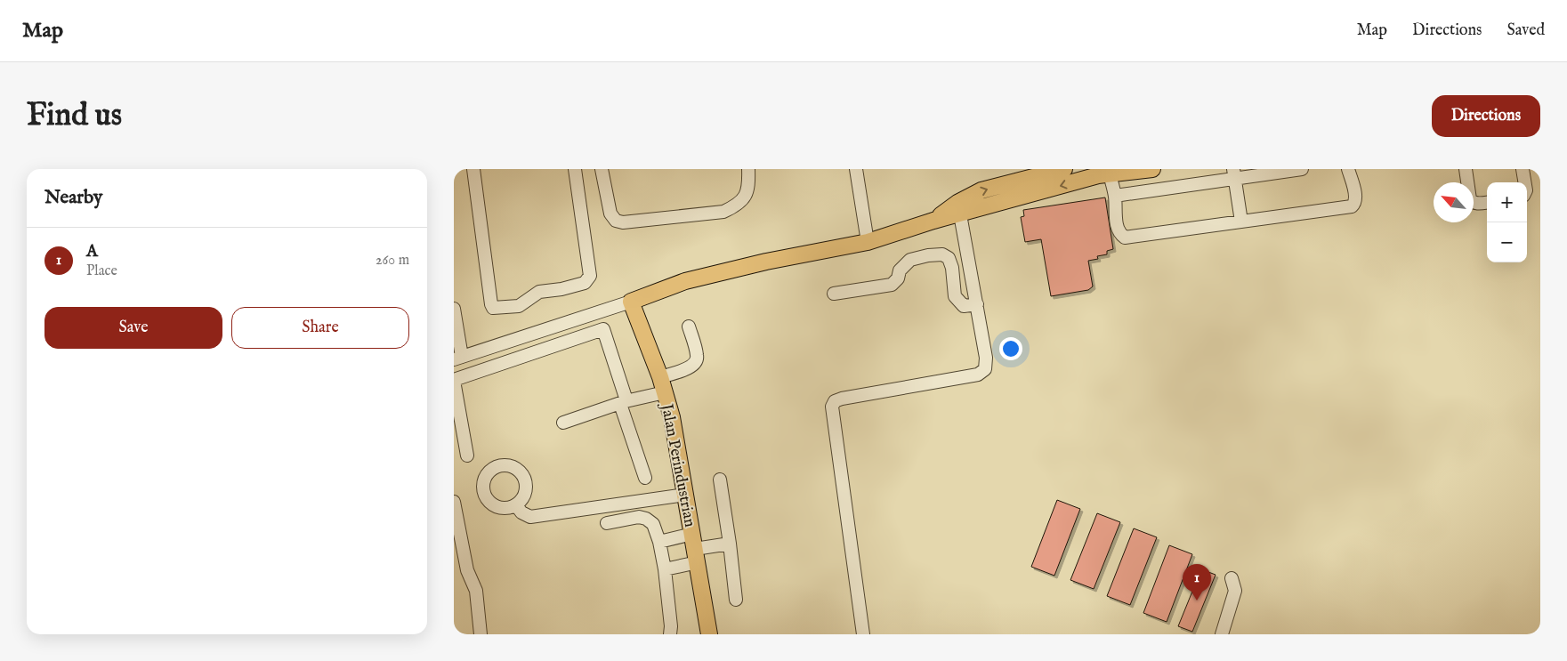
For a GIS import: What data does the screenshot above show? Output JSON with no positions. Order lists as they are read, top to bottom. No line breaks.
{"streets":{"main road":["Jalan Perindustrian"]},"north":"top left","page":{"header":"Map","nav":["Map","Directions","Saved"],"buttons":["Directions",["Save","Share"]],"title":"Find us","heading":"Nearby","map_buttons":["+","−"],"list":[{"mark":"1","name":"A","note":"Place","value":"260 m"}],"pins":"1"}}
